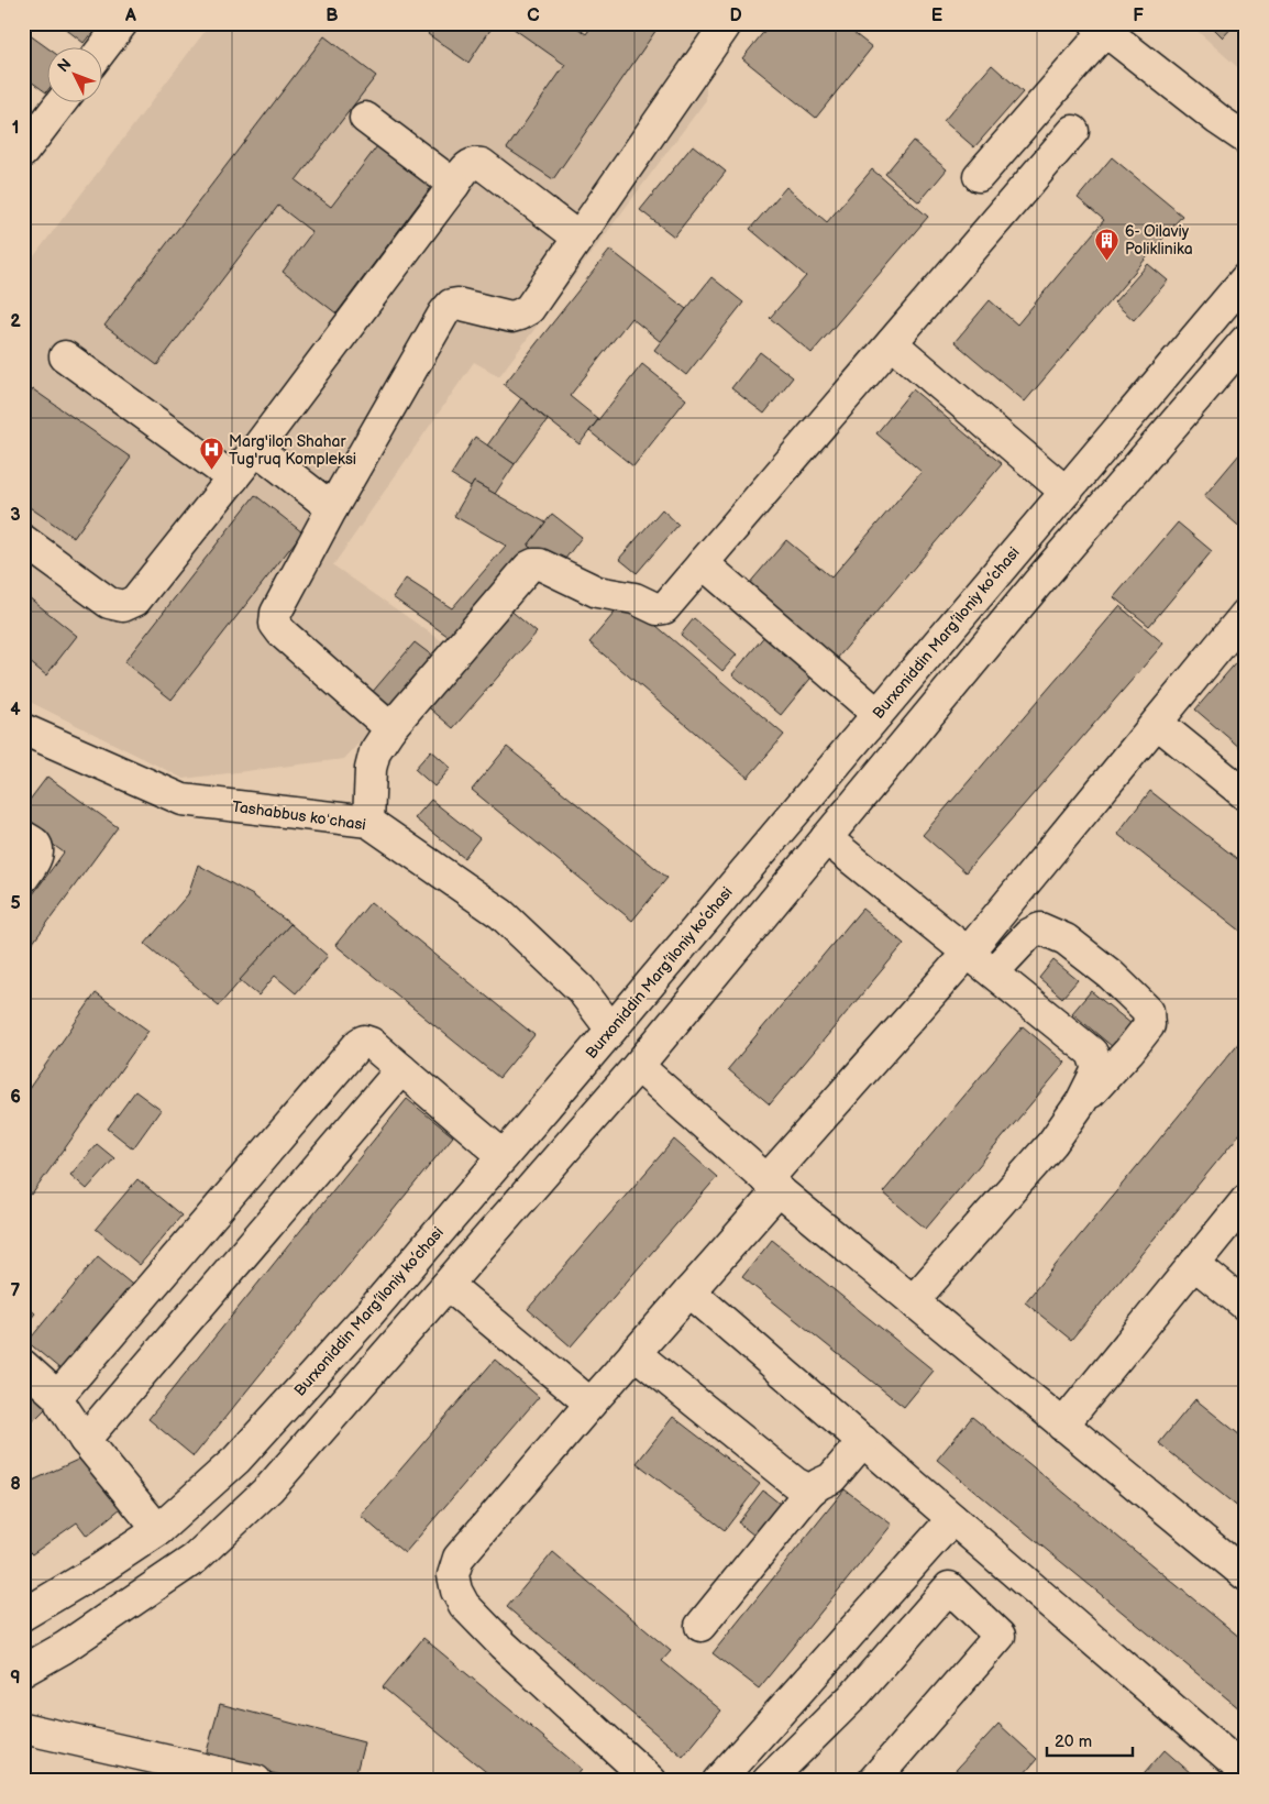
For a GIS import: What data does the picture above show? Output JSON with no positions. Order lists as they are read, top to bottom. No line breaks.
{"streets":{"main road":["Burxoniddin Marg’iloniy ko’chasi","Tashabbus koʻchasi"]},"crossings":[["Burxoniddin Marg’iloniy ko’chasi","Tashabbus koʻchasi"]],"places":{"building":["6- Oilaviy Poliklinika"],"hospital":["Marg'ilon Shahar Tug'ruq Kompleksi"]},"scale_bar":"20 m","north":"top left","grid":{"columns":["A","B","C","D","E","F"],"rows":["1","2","3","4","5","6","7","8","9"]}}
